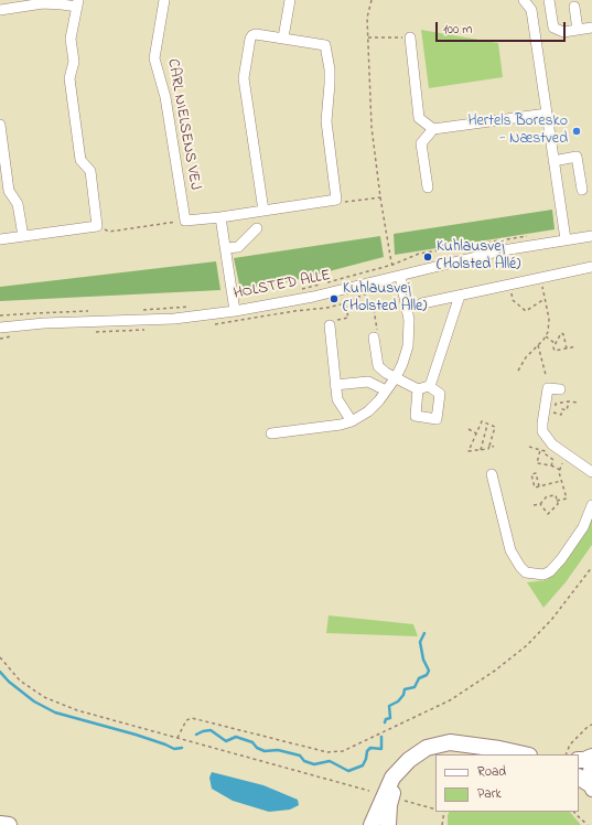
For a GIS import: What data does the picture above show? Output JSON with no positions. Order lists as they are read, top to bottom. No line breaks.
{"streets":{"street":["CARL NIELSENS VEJ","HOLSTED ALLE"]},"places":["Hertels Boresko - Næstved","Kuhlausvej (Holsted Allé)","Kuhlausvej (Holsted Alle)"],"legend":["Road","Park"],"scale_bar":"100 m"}
